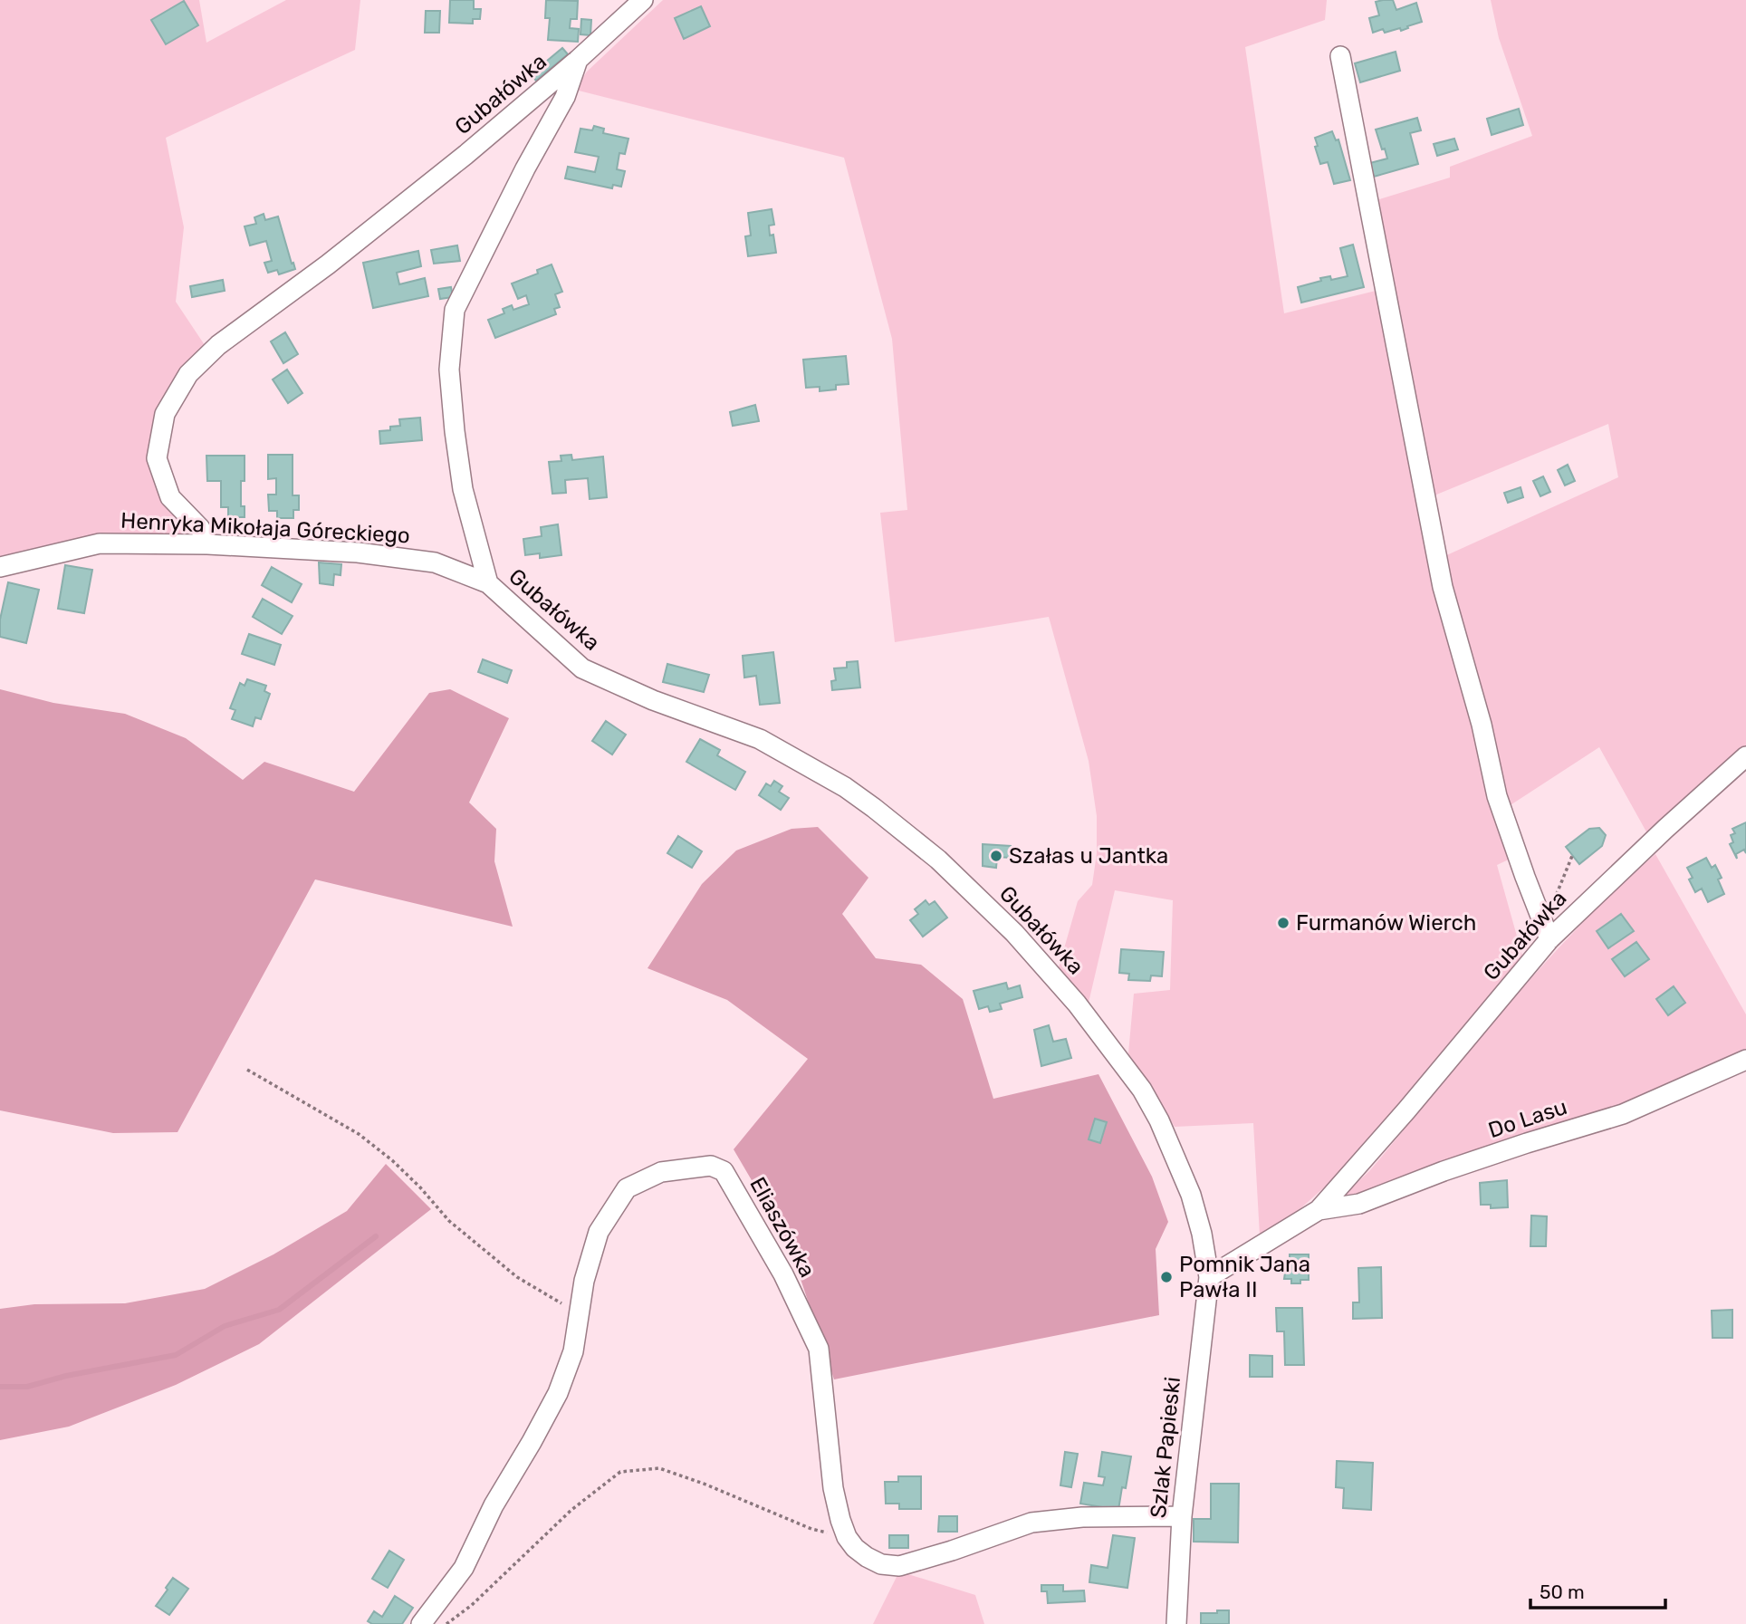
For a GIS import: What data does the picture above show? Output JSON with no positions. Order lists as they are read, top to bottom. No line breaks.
{"streets":{"street":["Gubałówka","Henryka Mikołaja Góreckiego","Do Lasu","Eliaszówka","Szlak Papieski"]},"crossings":[["Gubałówka","Henryka Mikołaja Góreckiego"],["Gubałówka","Do Lasu"],["Gubałówka","Szlak Papieski"],["Eliaszówka","Szlak Papieski"]],"places":["Szałas u Jantka","Furmanów Wierch","Pomnik Jana Pawła II"],"scale_bar":"50 m"}
